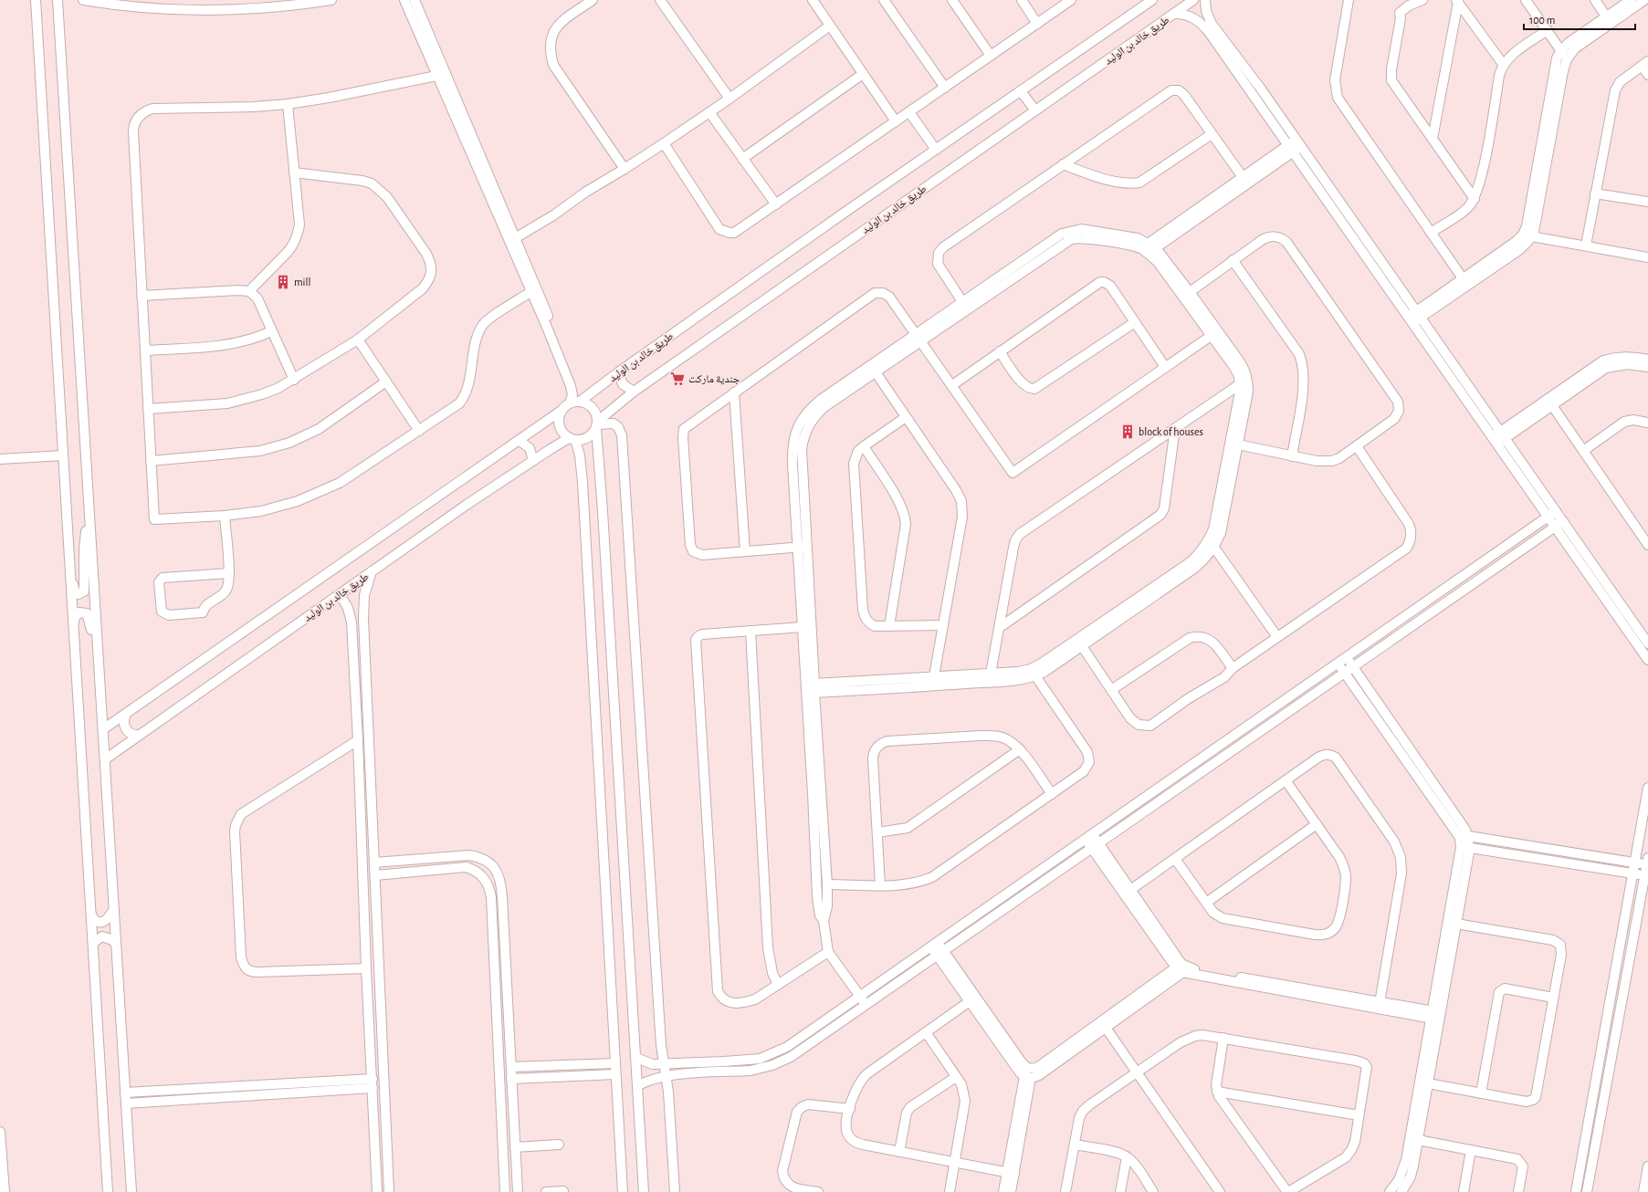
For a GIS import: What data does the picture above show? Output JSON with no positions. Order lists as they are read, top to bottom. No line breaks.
{"streets":{"street":["طريق خالد بن الوليد"]},"places":{"building":["mill","block of houses"],"supermarket":["جندية ماركت"]},"scale_bar":"100 m"}
